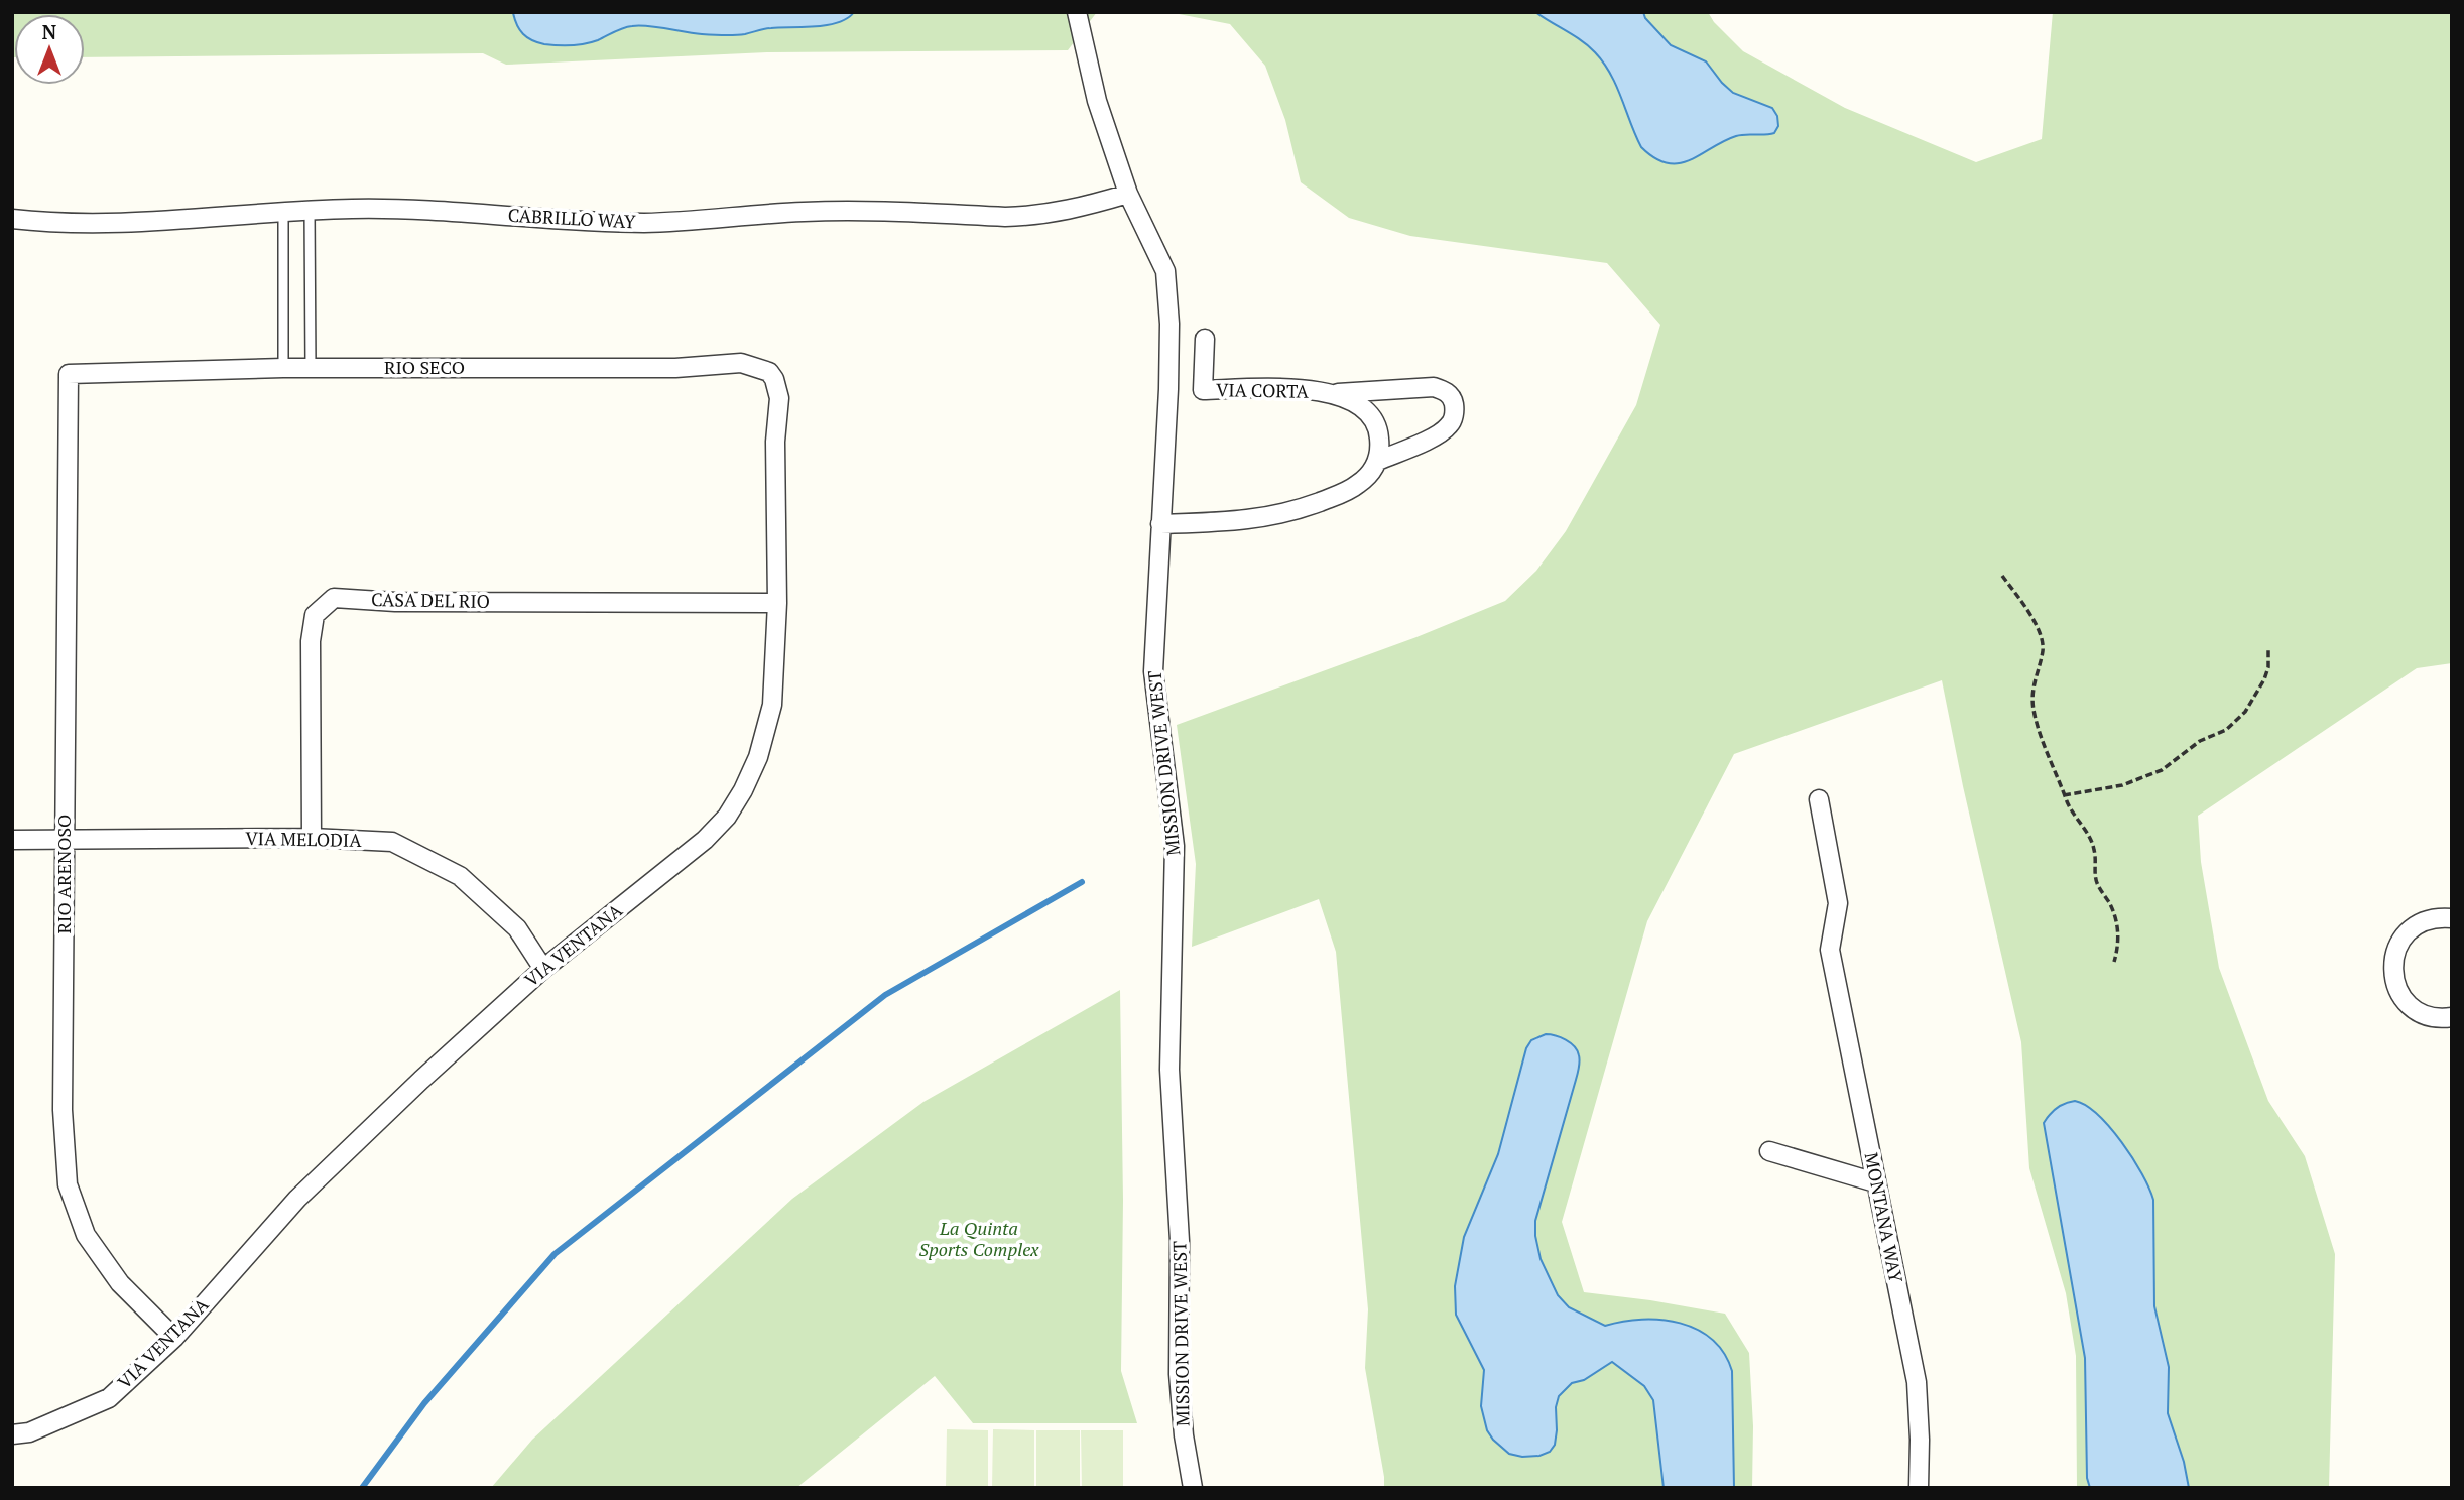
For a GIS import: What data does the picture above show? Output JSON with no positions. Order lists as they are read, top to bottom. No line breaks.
{"streets":{"street":["CABRILLO WAY","RIO SECO","VIA CORTA","CASA DEL RIO","MISSION DRIVE WEST","VIA MELODIA","RIO ARENOSO","VIA VENTANA","MONTANA WAY"]},"crossings":[["CABRILLO WAY","MISSION DRIVE WEST"],["RIO SECO","RIO ARENOSO"],["RIO SECO","VIA VENTANA"],["CASA DEL RIO","VIA MELODIA"],["CASA DEL RIO","VIA VENTANA"],["VIA MELODIA","RIO ARENOSO"],["VIA MELODIA","VIA VENTANA"],["RIO ARENOSO","VIA VENTANA"]],"parks":["La Quinta Sports Complex"],"north":"top"}
